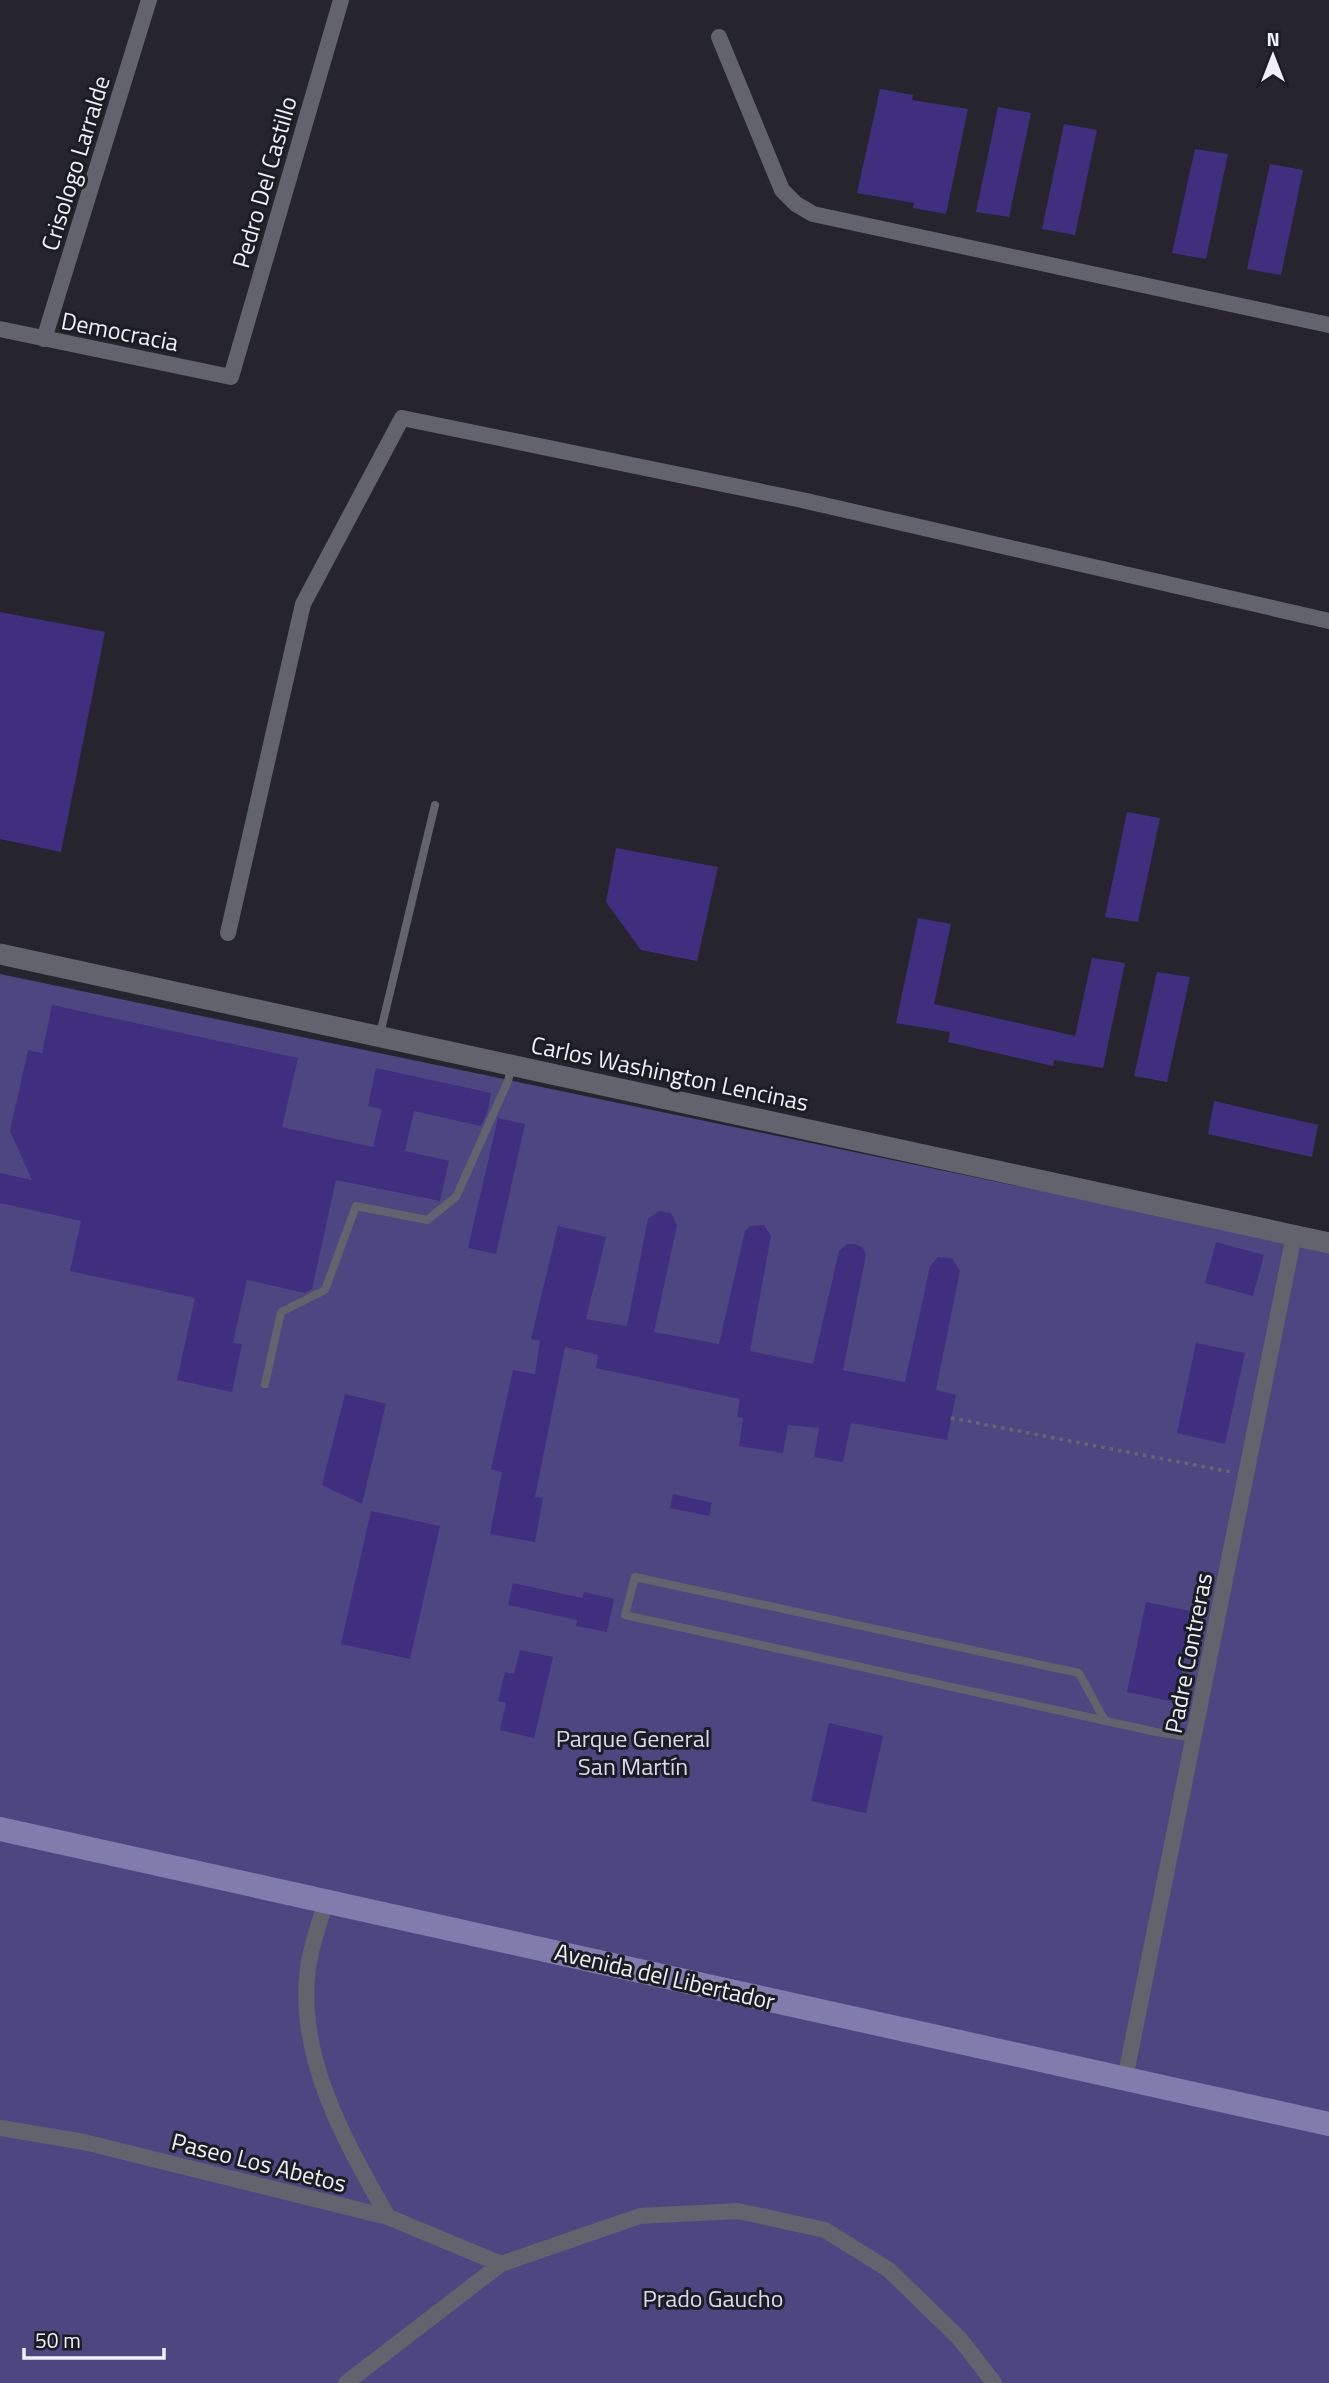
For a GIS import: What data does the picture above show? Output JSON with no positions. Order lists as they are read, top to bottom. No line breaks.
{"streets":{"main road":["Carlos Washington Lencinas","Avenida del Libertador"],"street":["Crisologo Larralde","Pedro Del Castillo","Democracia","Padre Contreras","Paseo Los Abetos"]},"crossings":[["Crisologo Larralde","Democracia"],["Pedro Del Castillo","Democracia"],["Carlos Washington Lencinas","Padre Contreras"],["Padre Contreras","Avenida del Libertador"]],"parks":["Parque General San Martín","Prado Gaucho"],"scale_bar":"50 m","north":"top"}
